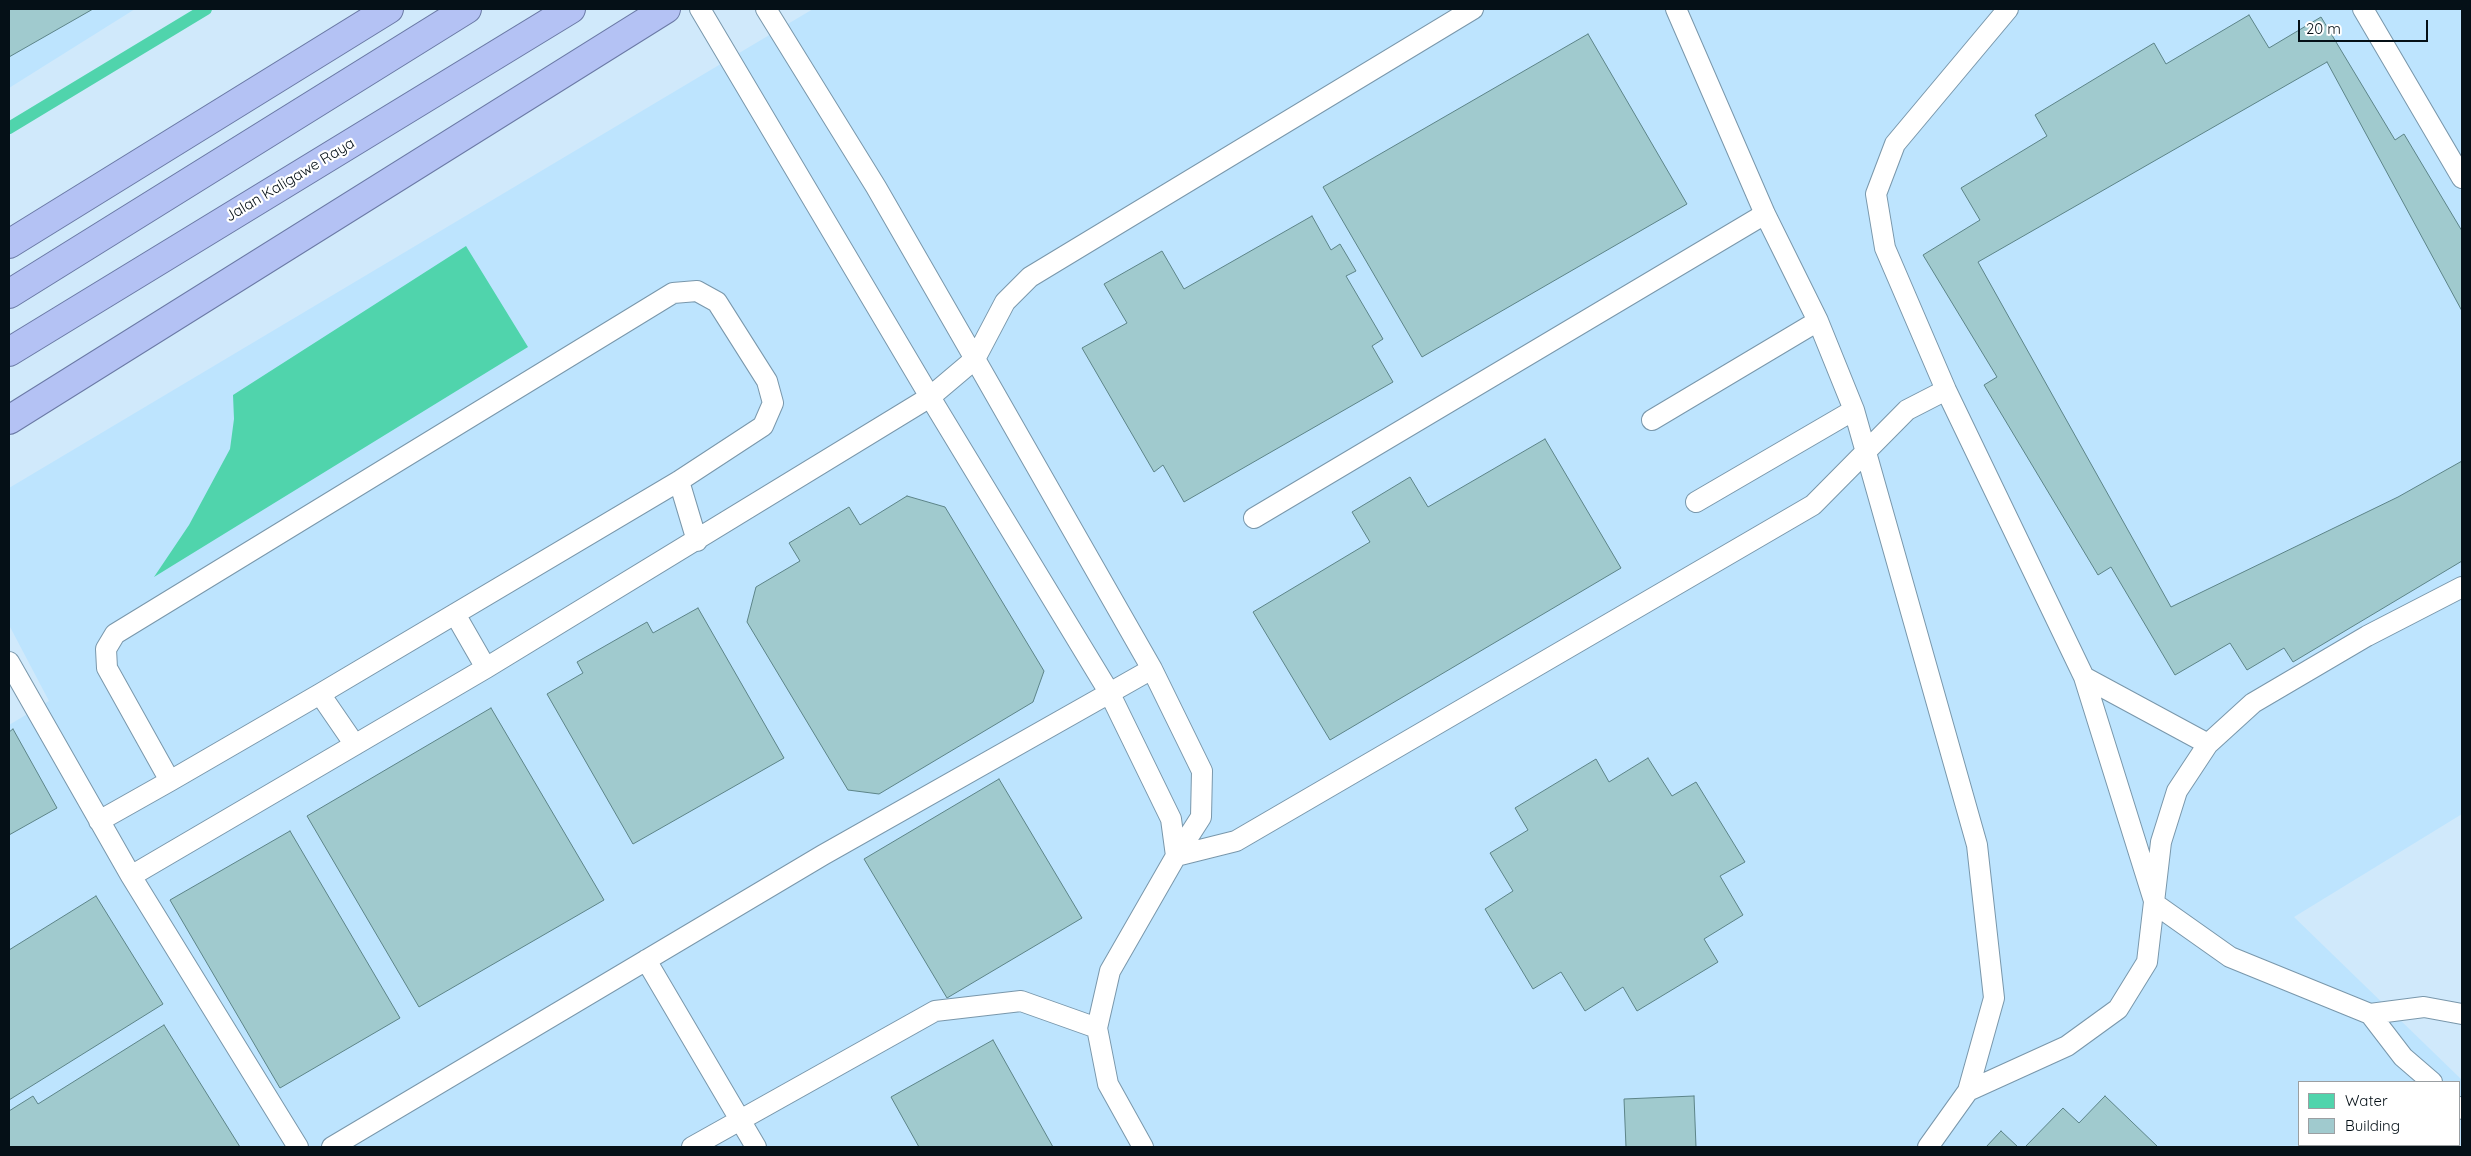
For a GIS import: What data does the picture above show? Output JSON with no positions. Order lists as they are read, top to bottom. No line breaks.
{"streets":{"highway":["Jalan Kaligawe Raya"]},"legend":["Water","Building"],"scale_bar":"20 m"}
